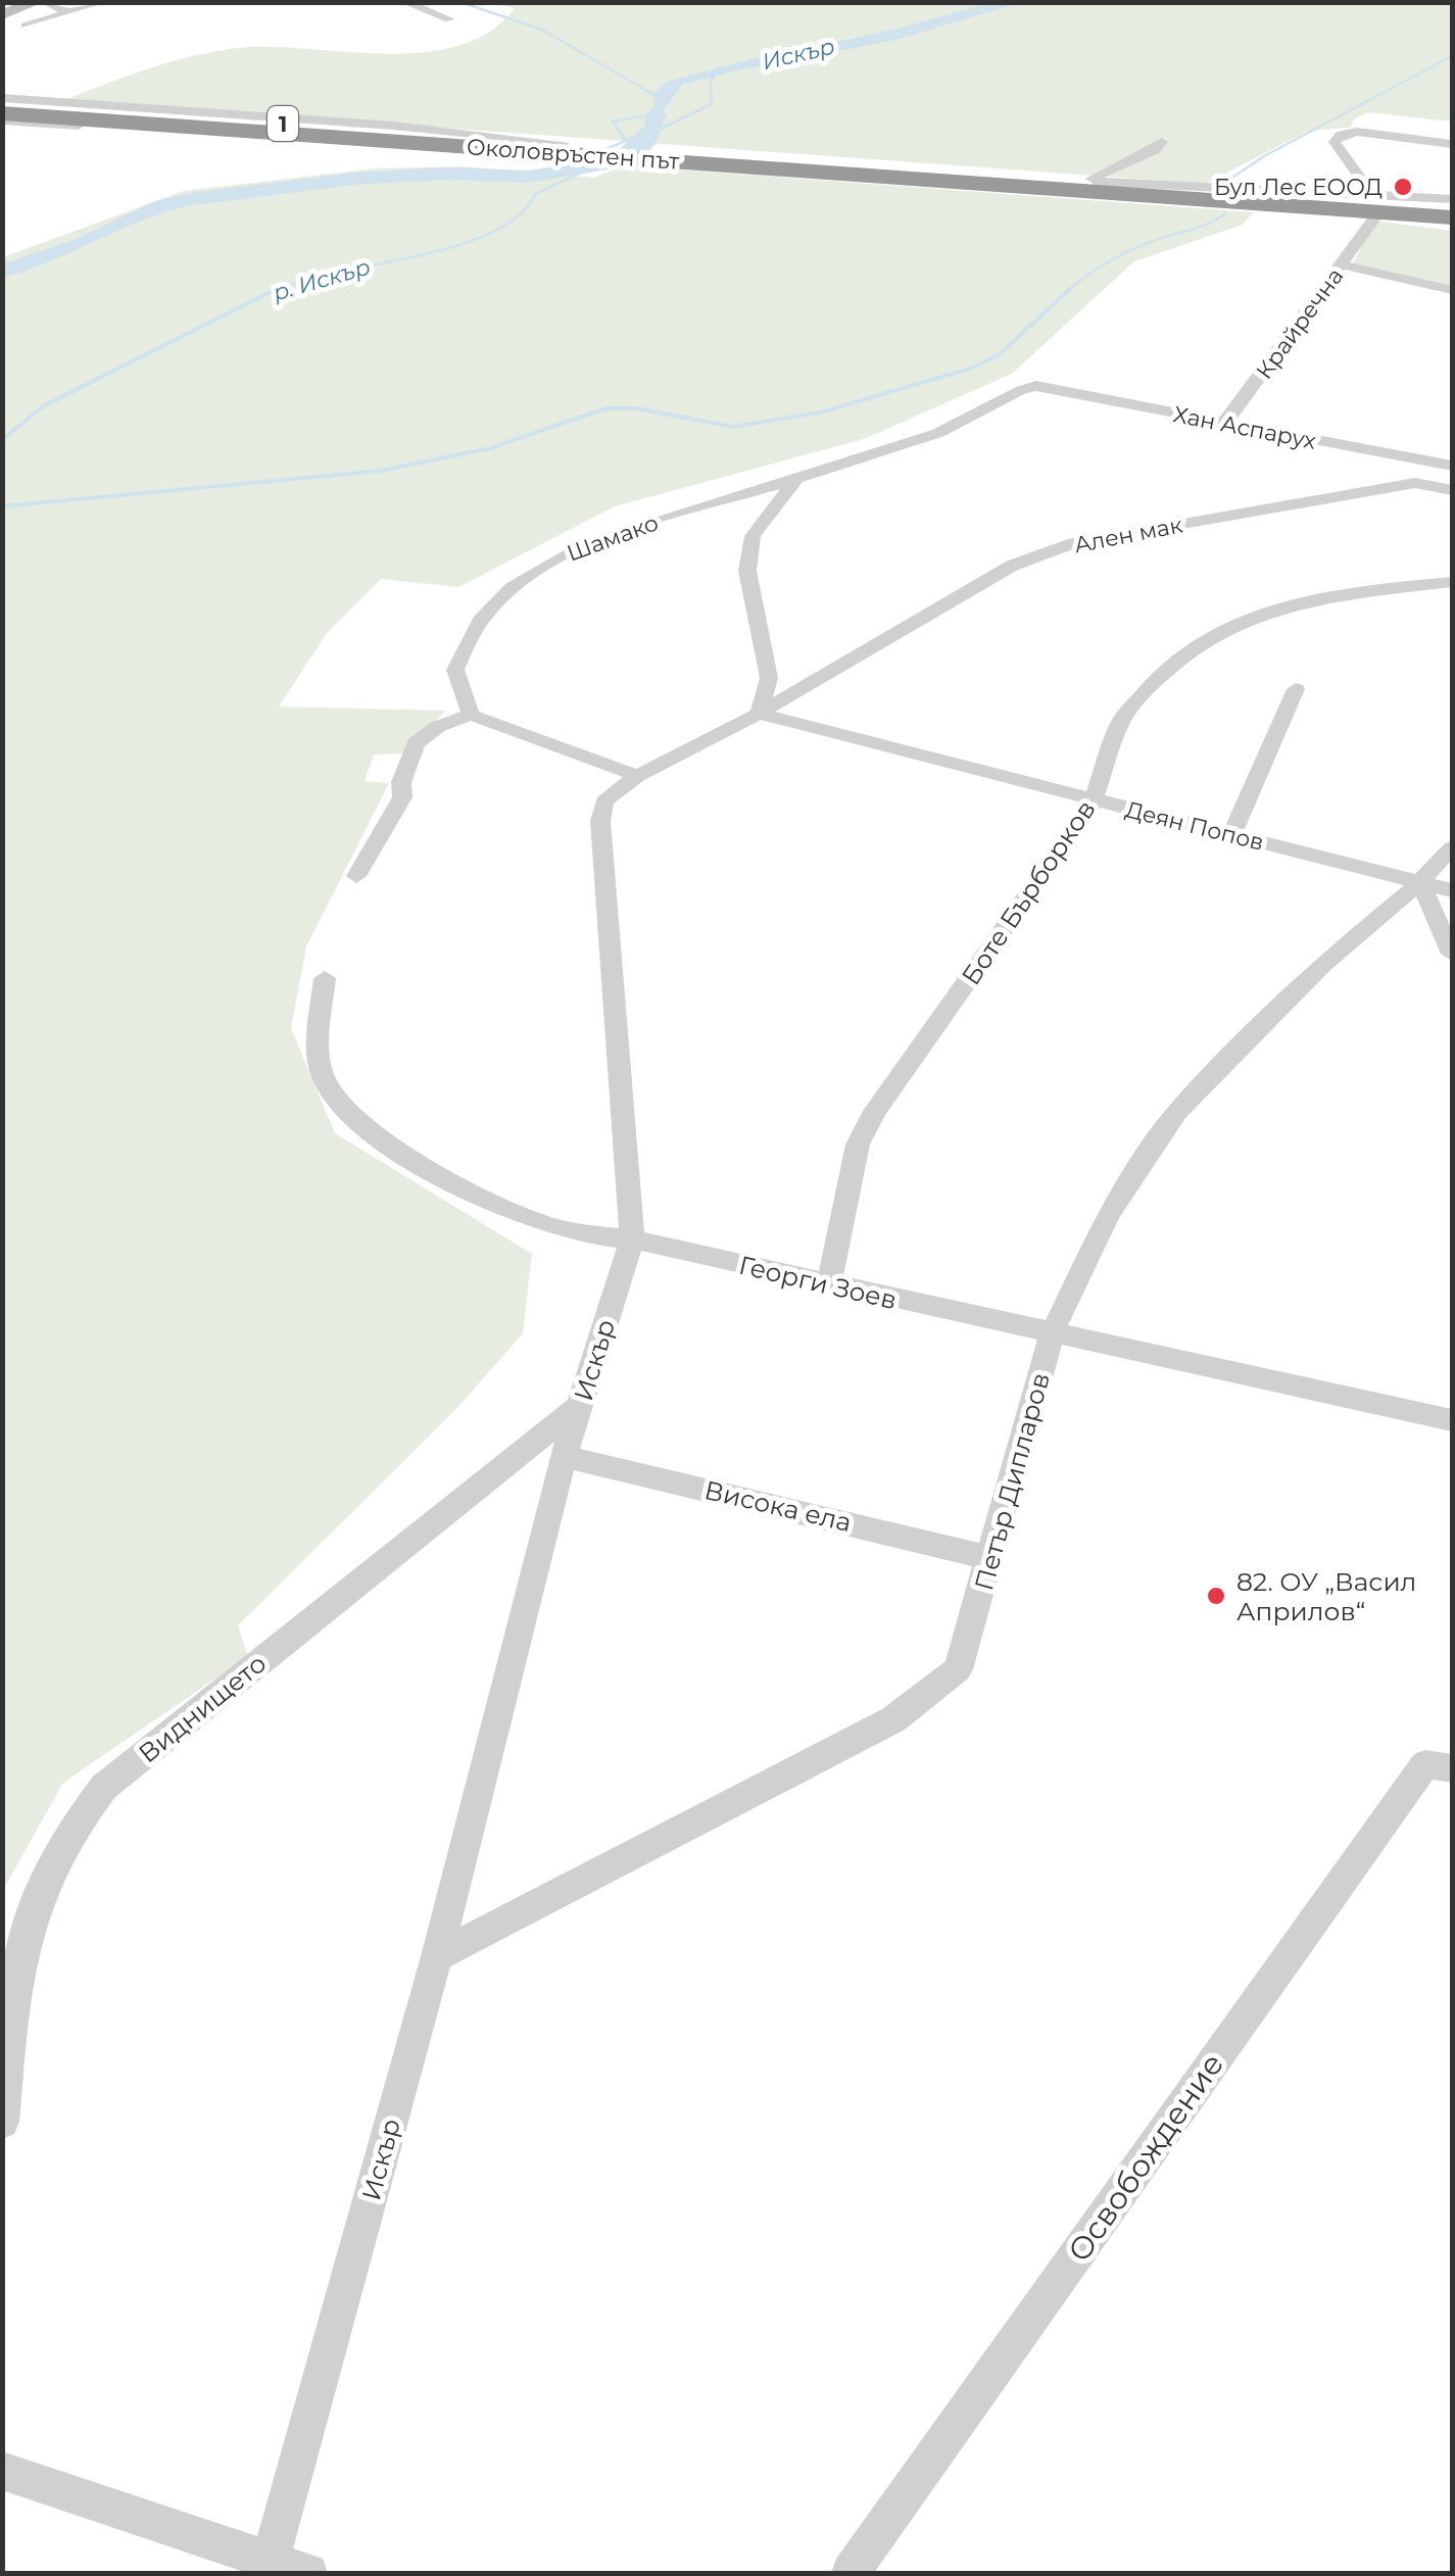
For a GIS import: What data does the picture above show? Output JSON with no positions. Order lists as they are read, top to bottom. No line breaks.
{"streets":{"highway":["1","Околовръстен път"],"street":["Крайречна","Хан Аспарух","Ален мак","Шамако","Деян Попов","Боте Бърборков","Георги Зоев","Искър","Петър Дипларов","Висока ела","Виднището","Освобождение"]},"crossings":[["Околовръстен път","Крайречна"],["Крайречна","Хан Аспарух"],["Хан Аспарух","Шамако"],["Ален мак","Деян Попов"],["Ален мак","Искър"],["Деян Попов","Боте Бърборков"],["Деян Попов","Искър"],["Деян Попов","Петър Дипларов"],["Боте Бърборков","Георги Зоев"],["Георги Зоев","Искър"],["Георги Зоев","Петър Дипларов"],["Искър","Петър Дипларов"],["Искър","Висока ела"],["Искър","Виднището"],["Петър Дипларов","Висока ела"]],"water":["Искър","р. Искър"],"places":["Бул Лес ЕООД","82. ОУ „Васил Априлов“"]}
